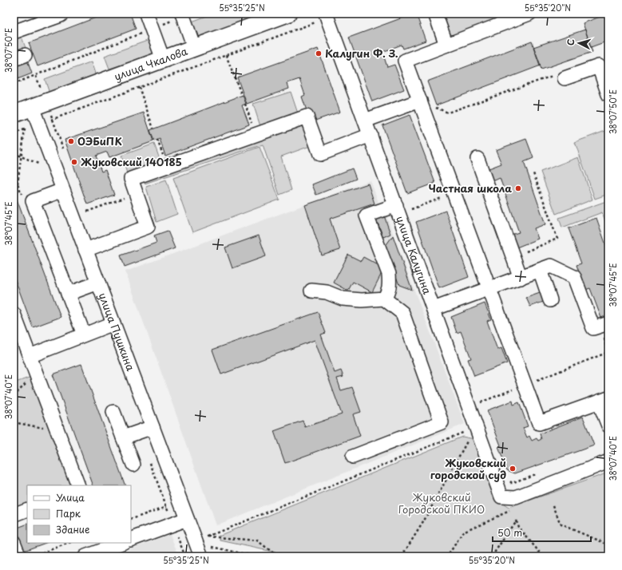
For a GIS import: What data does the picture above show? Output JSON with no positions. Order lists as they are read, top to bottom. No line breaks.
{"streets":{"main road":["улица Чкалова"],"street":["улица Калугина","улица Пушкина"]},"crossings":[["улица Чкалова","улица Пушкина"]],"parks":["Жуковский Городской ПКИО"],"places":["Калугин Ф. З.","ОЭБиПК","Жуковский 140185","Частная школа","Жуковский городской суд"],"legend":["Улица","Парк","Здание"],"scale_bar":"50 m","north":"left","coordinates":["55°35'25\"N","55°35'20\"N","38°07'50\"E","38°07'45\"E","38°07'40\"E"]}
